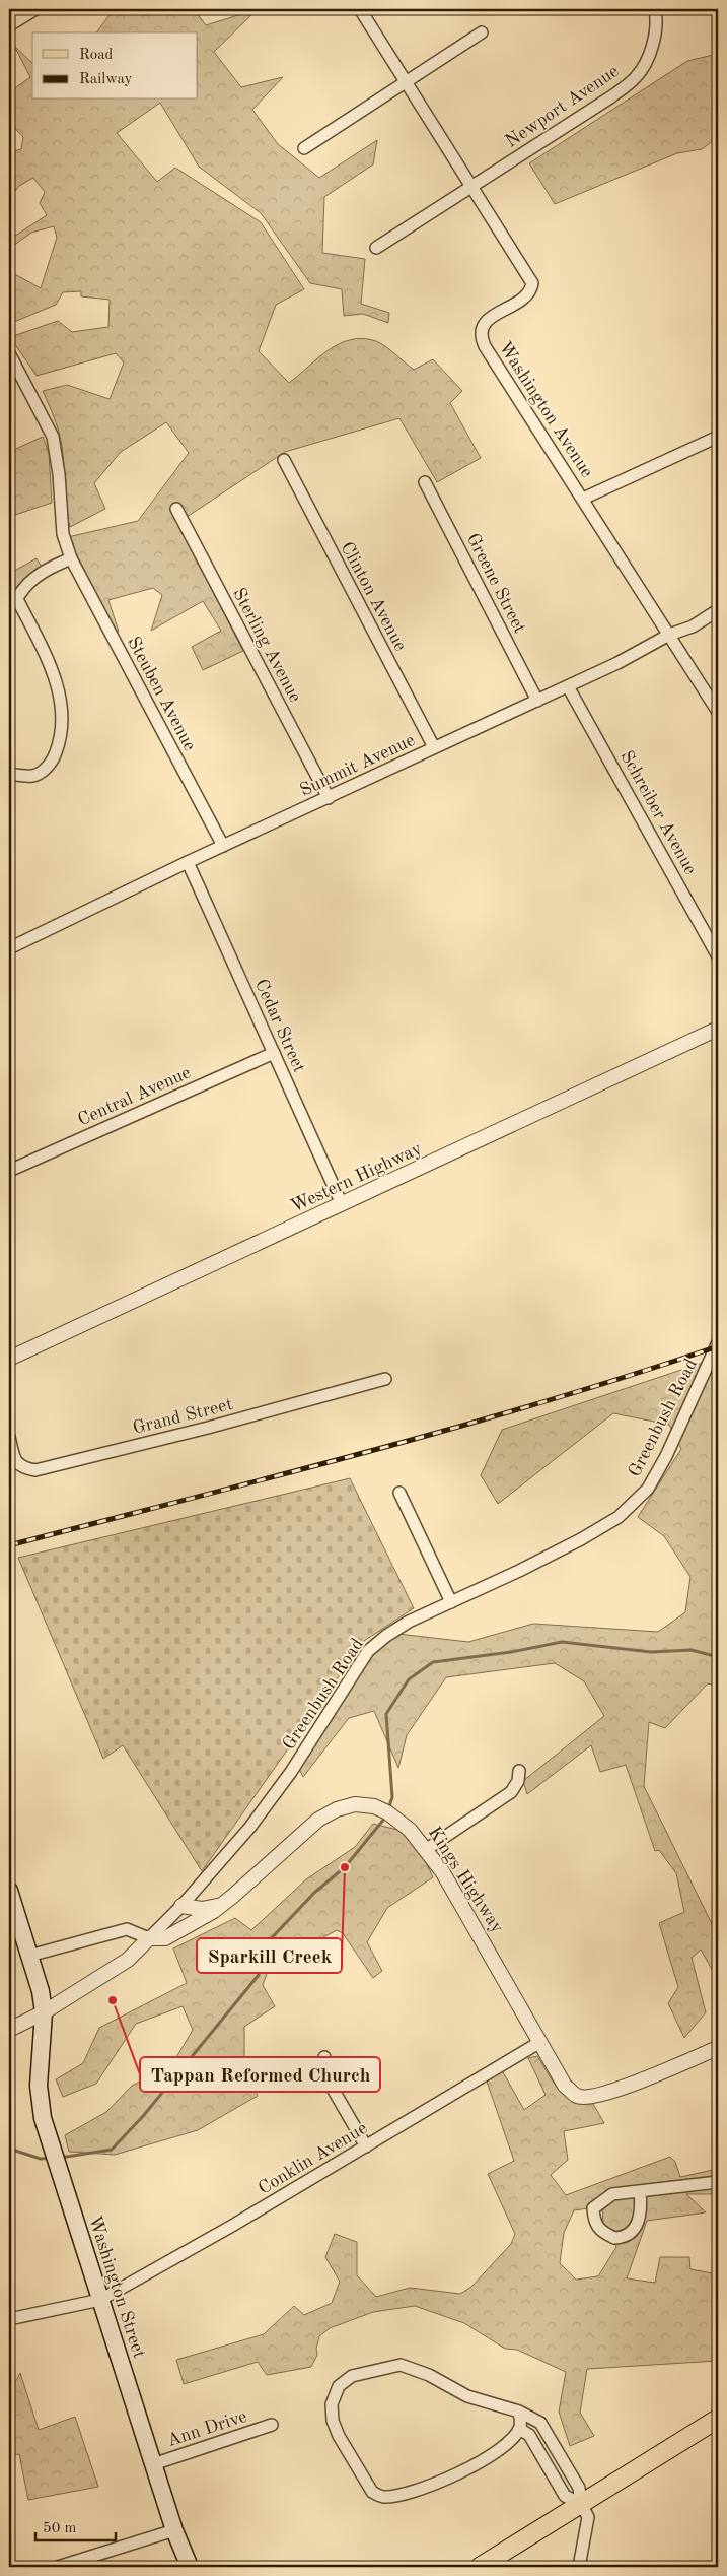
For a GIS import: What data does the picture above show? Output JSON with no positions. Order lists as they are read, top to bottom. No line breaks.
{"streets":{"main road":["Washington Street"],"street":["Newport Avenue","Washington Avenue","Greene Street","Clinton Avenue","Sterling Avenue","Steuben Avenue","Summit Avenue","Schreiber Avenue","Cedar Street","Central Avenue","Western Highway","Grand Street","Greenbush Road","Kings Highway","Conklin Avenue","Ann Drive"]},"crossings":[["Newport Avenue","Washington Avenue"],["Washington Avenue","Summit Avenue"],["Greene Street","Summit Avenue"],["Clinton Avenue","Summit Avenue"],["Sterling Avenue","Summit Avenue"],["Steuben Avenue","Summit Avenue"],["Summit Avenue","Schreiber Avenue"],["Summit Avenue","Cedar Street"],["Cedar Street","Central Avenue"],["Cedar Street","Western Highway"],["Greenbush Road","Kings Highway"],["Kings Highway","Conklin Avenue"],["Conklin Avenue","Washington Street"],["Washington Street","Ann Drive"]],"places":["Sparkill Creek","Tappan Reformed Church"],"legend":["Road","Railway"],"scale_bar":"50 m"}
